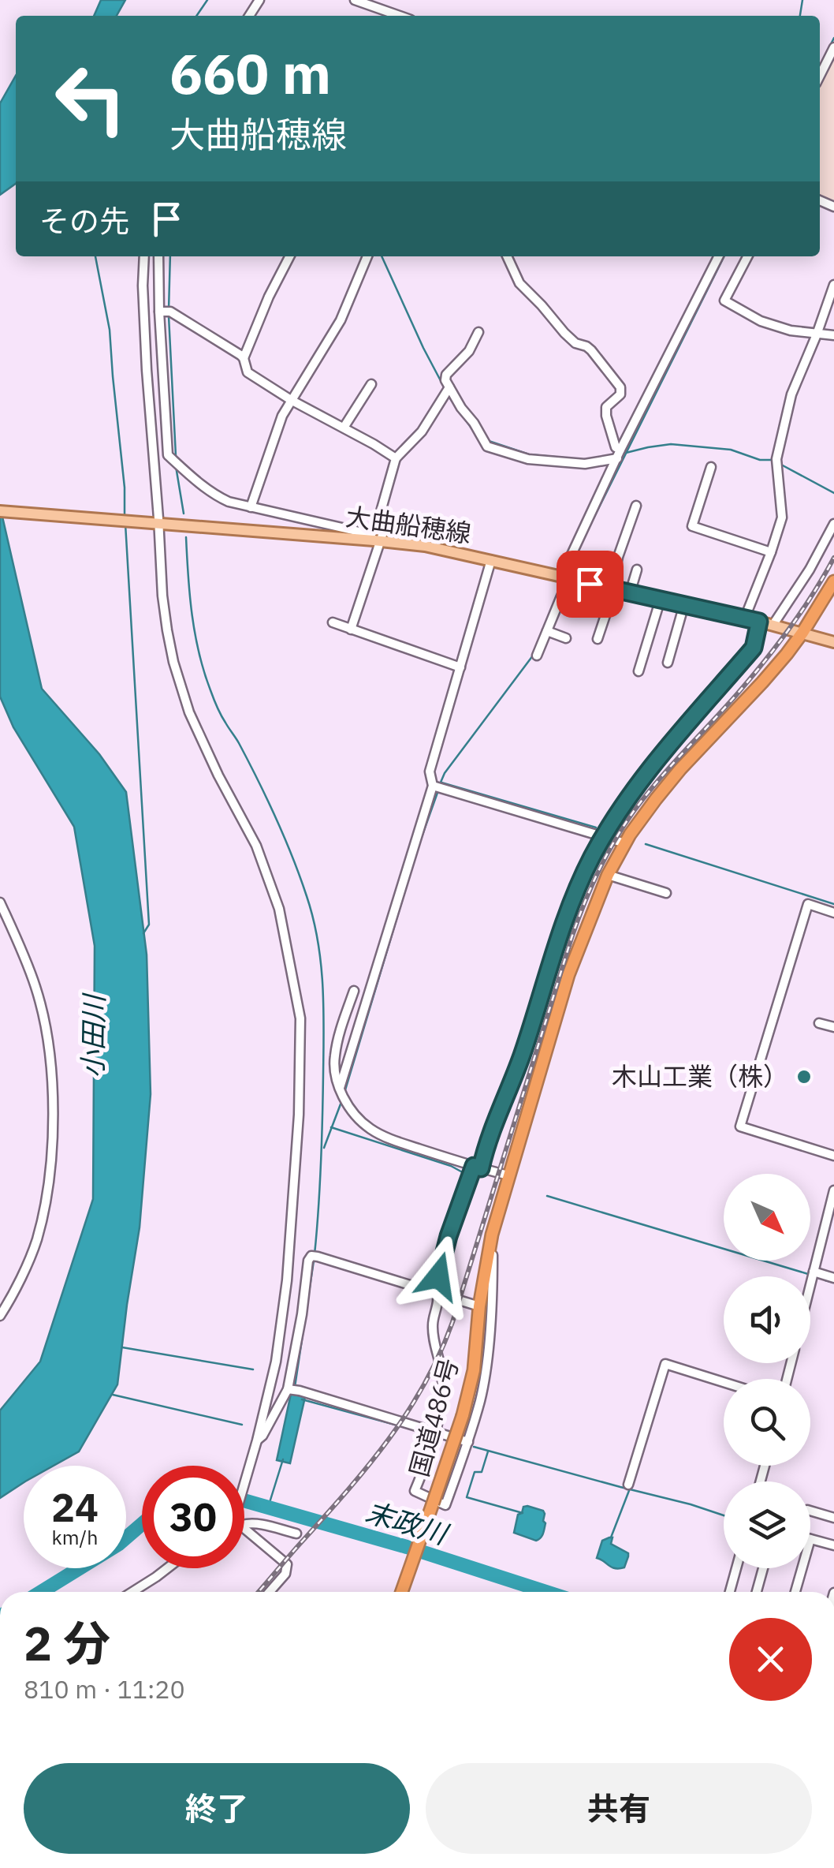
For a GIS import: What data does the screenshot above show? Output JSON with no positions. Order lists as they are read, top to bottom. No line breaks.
{"streets":{"highway":["国道486号"],"main road":["大曲船穂線"]},"crossings":[["大曲船穂線","国道486号"]],"water":["小田川","末政川"],"places":["木山工業（株）"],"north":"bottom right","page":{"turn":["660 m","大曲船穂線"],"then":"その先","speed":"24 km/h","limit":"30","heading":["2 分","810 m · 11:20"],"buttons":["終了","共有"]}}
